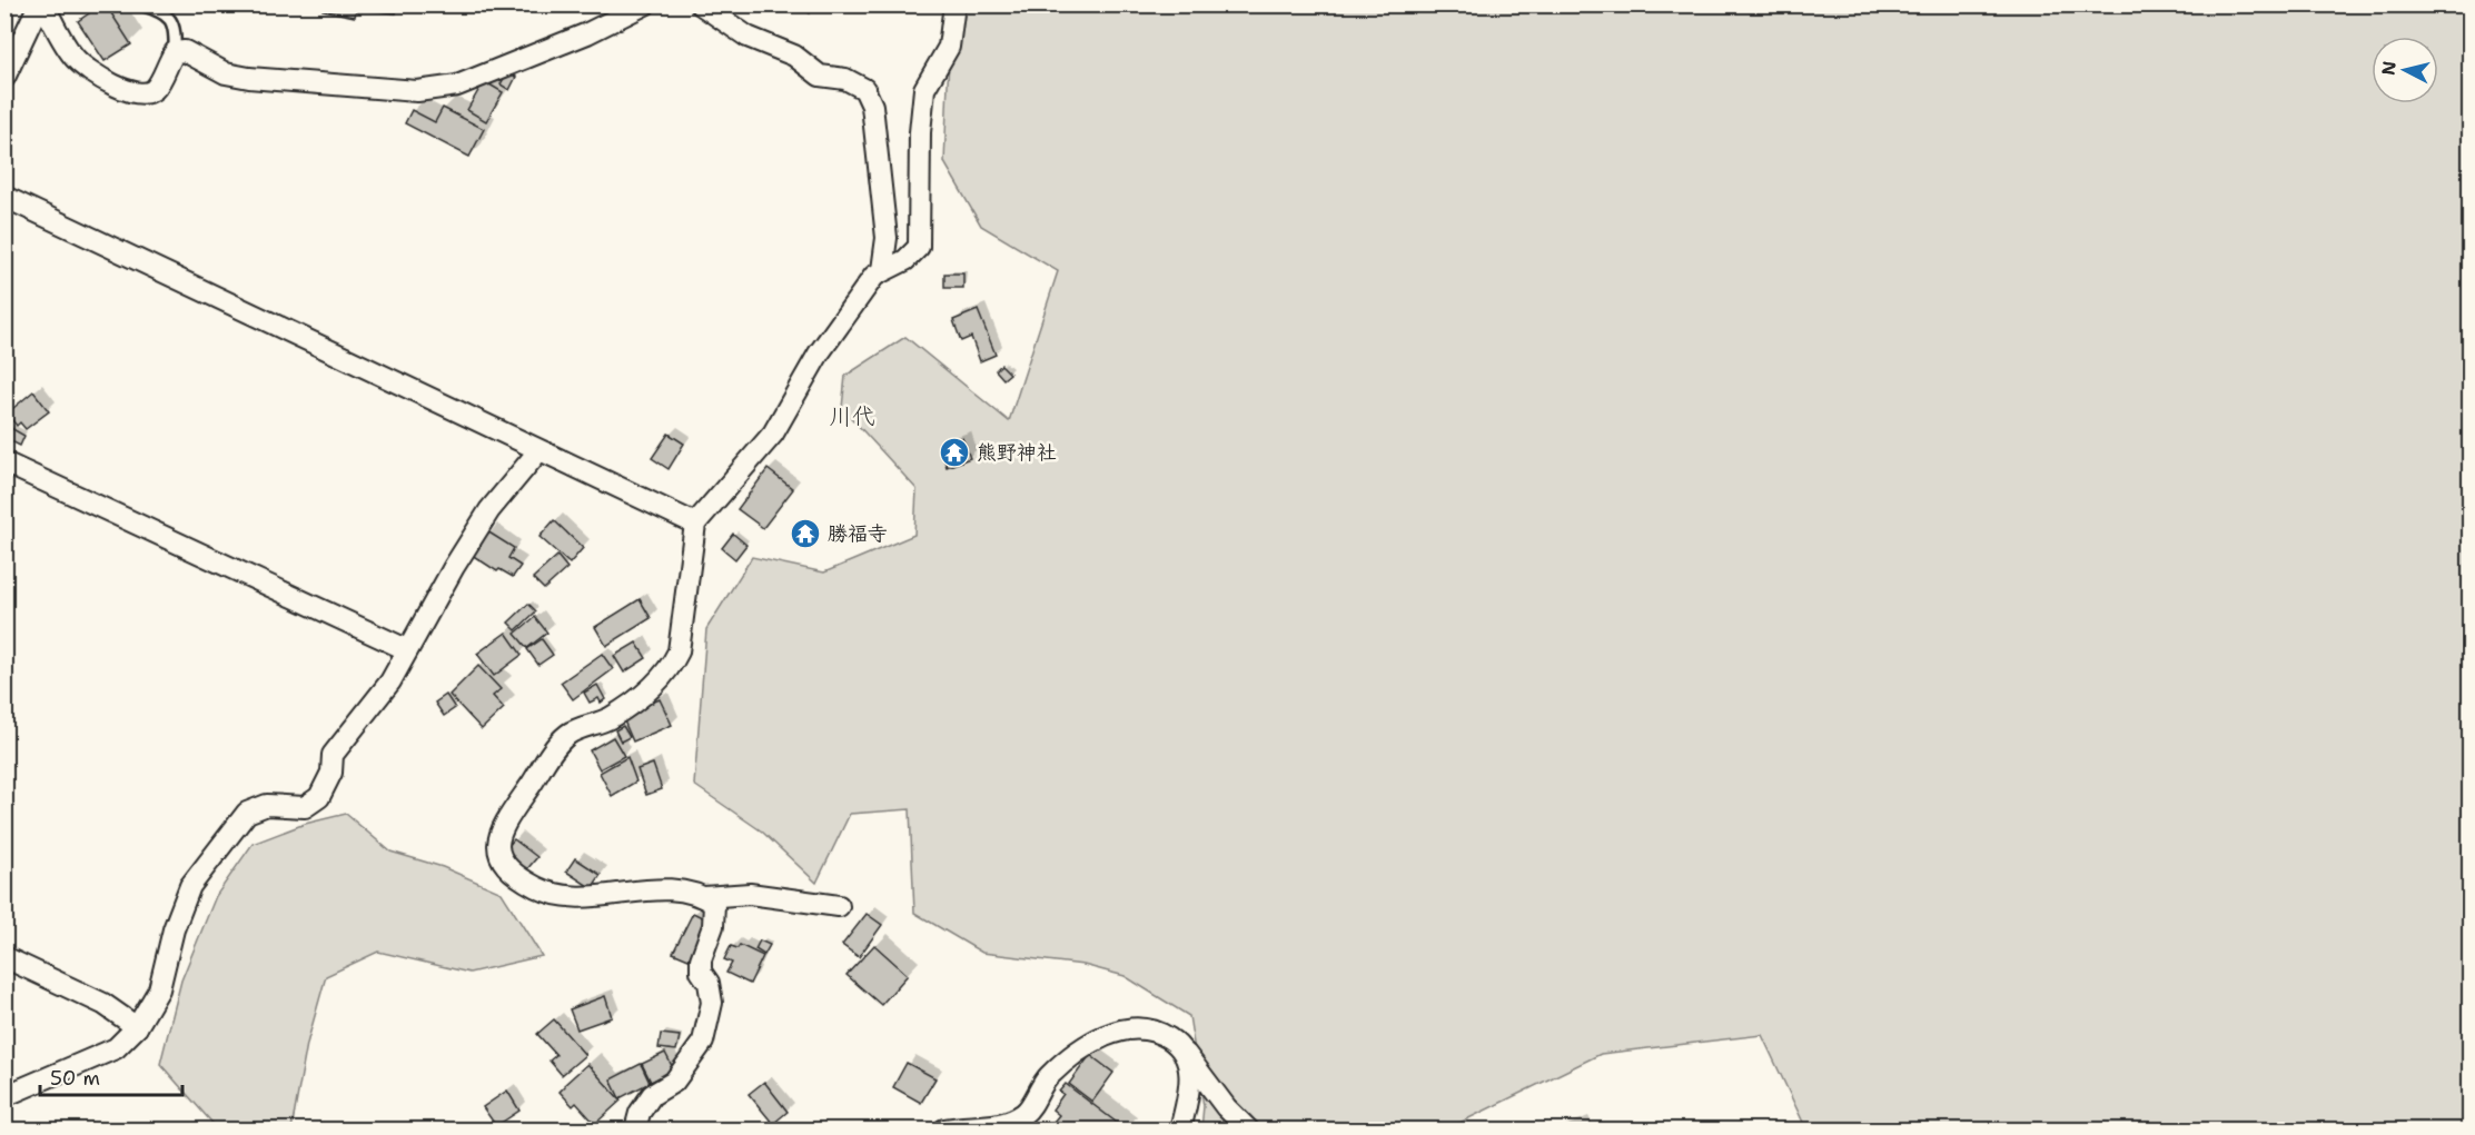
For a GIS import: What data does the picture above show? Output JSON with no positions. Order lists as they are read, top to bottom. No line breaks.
{"districts":["川代"],"places":{"temple":["熊野神社","勝福寺"]},"scale_bar":"50 m","north":"left"}
